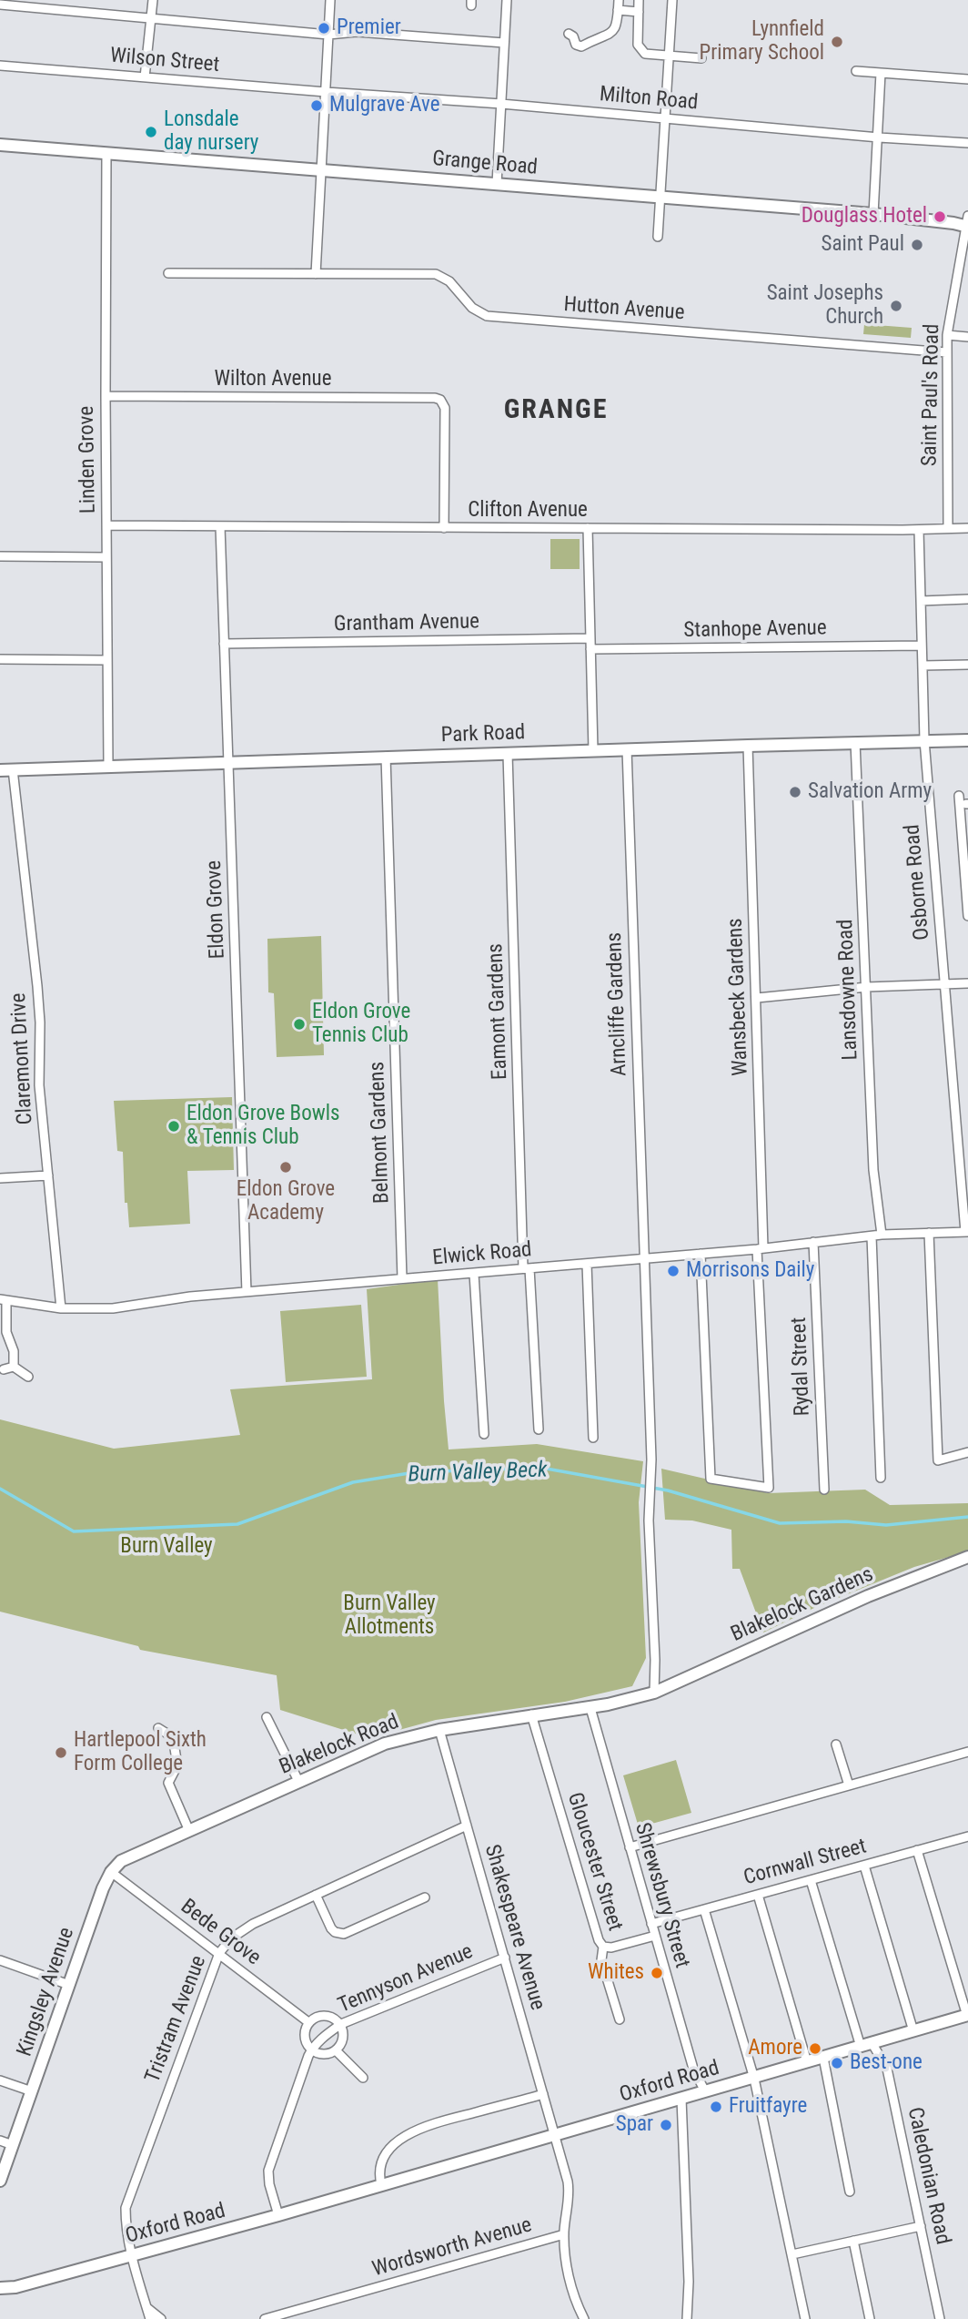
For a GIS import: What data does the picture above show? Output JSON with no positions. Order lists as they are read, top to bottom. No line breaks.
{"streets":{"street":["Wilson Street","Milton Road","Grange Road","Hutton Avenue","Wilton Avenue","Saint Paul's Road","Linden Grove","Clifton Avenue","Grantham Avenue","Stanhope Avenue","Park Road","Osborne Road","Eldon Grove","Lansdowne Road","Wansbeck Gardens","Arncliffe Gardens","Eamont Gardens","Claremont Drive","Belmont Gardens","Elwick Road","Rydal Street","Blakelock Gardens","Blakelock Road","Gloucester Street","Cornwall Street","Shrewsbury Street","Shakespeare Avenue","Bede Grove","Tennyson Avenue","Kingsley Avenue","Tristram Avenue","Oxford Road","Caledonian Road","Wordsworth Avenue"]},"crossings":[["Wilson Street","Milton Road"],["Grange Road","Saint Paul's Road"],["Grange Road","Linden Grove"],["Hutton Avenue","Saint Paul's Road"],["Wilton Avenue","Linden Grove"],["Wilton Avenue","Clifton Avenue"],["Saint Paul's Road","Clifton Avenue"],["Linden Grove","Clifton Avenue"],["Linden Grove","Park Road"],["Clifton Avenue","Osborne Road"],["Clifton Avenue","Eldon Grove"],["Grantham Avenue","Eldon Grove"],["Stanhope Avenue","Osborne Road"],["Park Road","Osborne Road"],["Park Road","Eldon Grove"],["Park Road","Lansdowne Road"],["Park Road","Wansbeck Gardens"],["Park Road","Arncliffe Gardens"],["Park Road","Eamont Gardens"],["Park Road","Claremont Drive"],["Park Road","Belmont Gardens"],["Osborne Road","Elwick Road"],["Eldon Grove","Elwick Road"],["Lansdowne Road","Elwick Road"],["Wansbeck Gardens","Elwick Road"],["Arncliffe Gardens","Elwick Road"],["Arncliffe Gardens","Blakelock Gardens"],["Arncliffe Gardens","Blakelock Road"],["Eamont Gardens","Elwick Road"],["Claremont Drive","Elwick Road"],["Belmont Gardens","Elwick Road"],["Elwick Road","Rydal Street"],["Blakelock Gardens","Blakelock Road"],["Blakelock Road","Gloucester Street"],["Blakelock Road","Shrewsbury Street"],["Blakelock Road","Shakespeare Avenue"],["Blakelock Road","Bede Grove"],["Blakelock Road","Kingsley Avenue"],["Cornwall Street","Shrewsbury Street"],["Cornwall Street","Caledonian Road"],["Shrewsbury Street","Oxford Road"],["Shakespeare Avenue","Tennyson Avenue"],["Shakespeare Avenue","Tristram Avenue"],["Shakespeare Avenue","Oxford Road"],["Shakespeare Avenue","Wordsworth Avenue"],["Bede Grove","Tristram Avenue"],["Tennyson Avenue","Oxford Road"],["Tristram Avenue","Oxford Road"],["Oxford Road","Caledonian Road"]],"districts":["GRANGE"],"water":["Burn Valley Beck"],"parks":["Burn Valley","Burn Valley Allotments"],"places":["Premier","Lynnfield Primary School","Mulgrave Ave","Lonsdale day nursery","Douglass Hotel","Saint Paul","Saint Josephs Church","Salvation Army","Eldon Grove Tennis Club","Eldon Grove Bowls & Tennis Club","Eldon Grove Academy","Morrisons Daily","Hartlepool Sixth Form College","Whites","Amore","Best-one","Fruitfayre","Spar"]}
